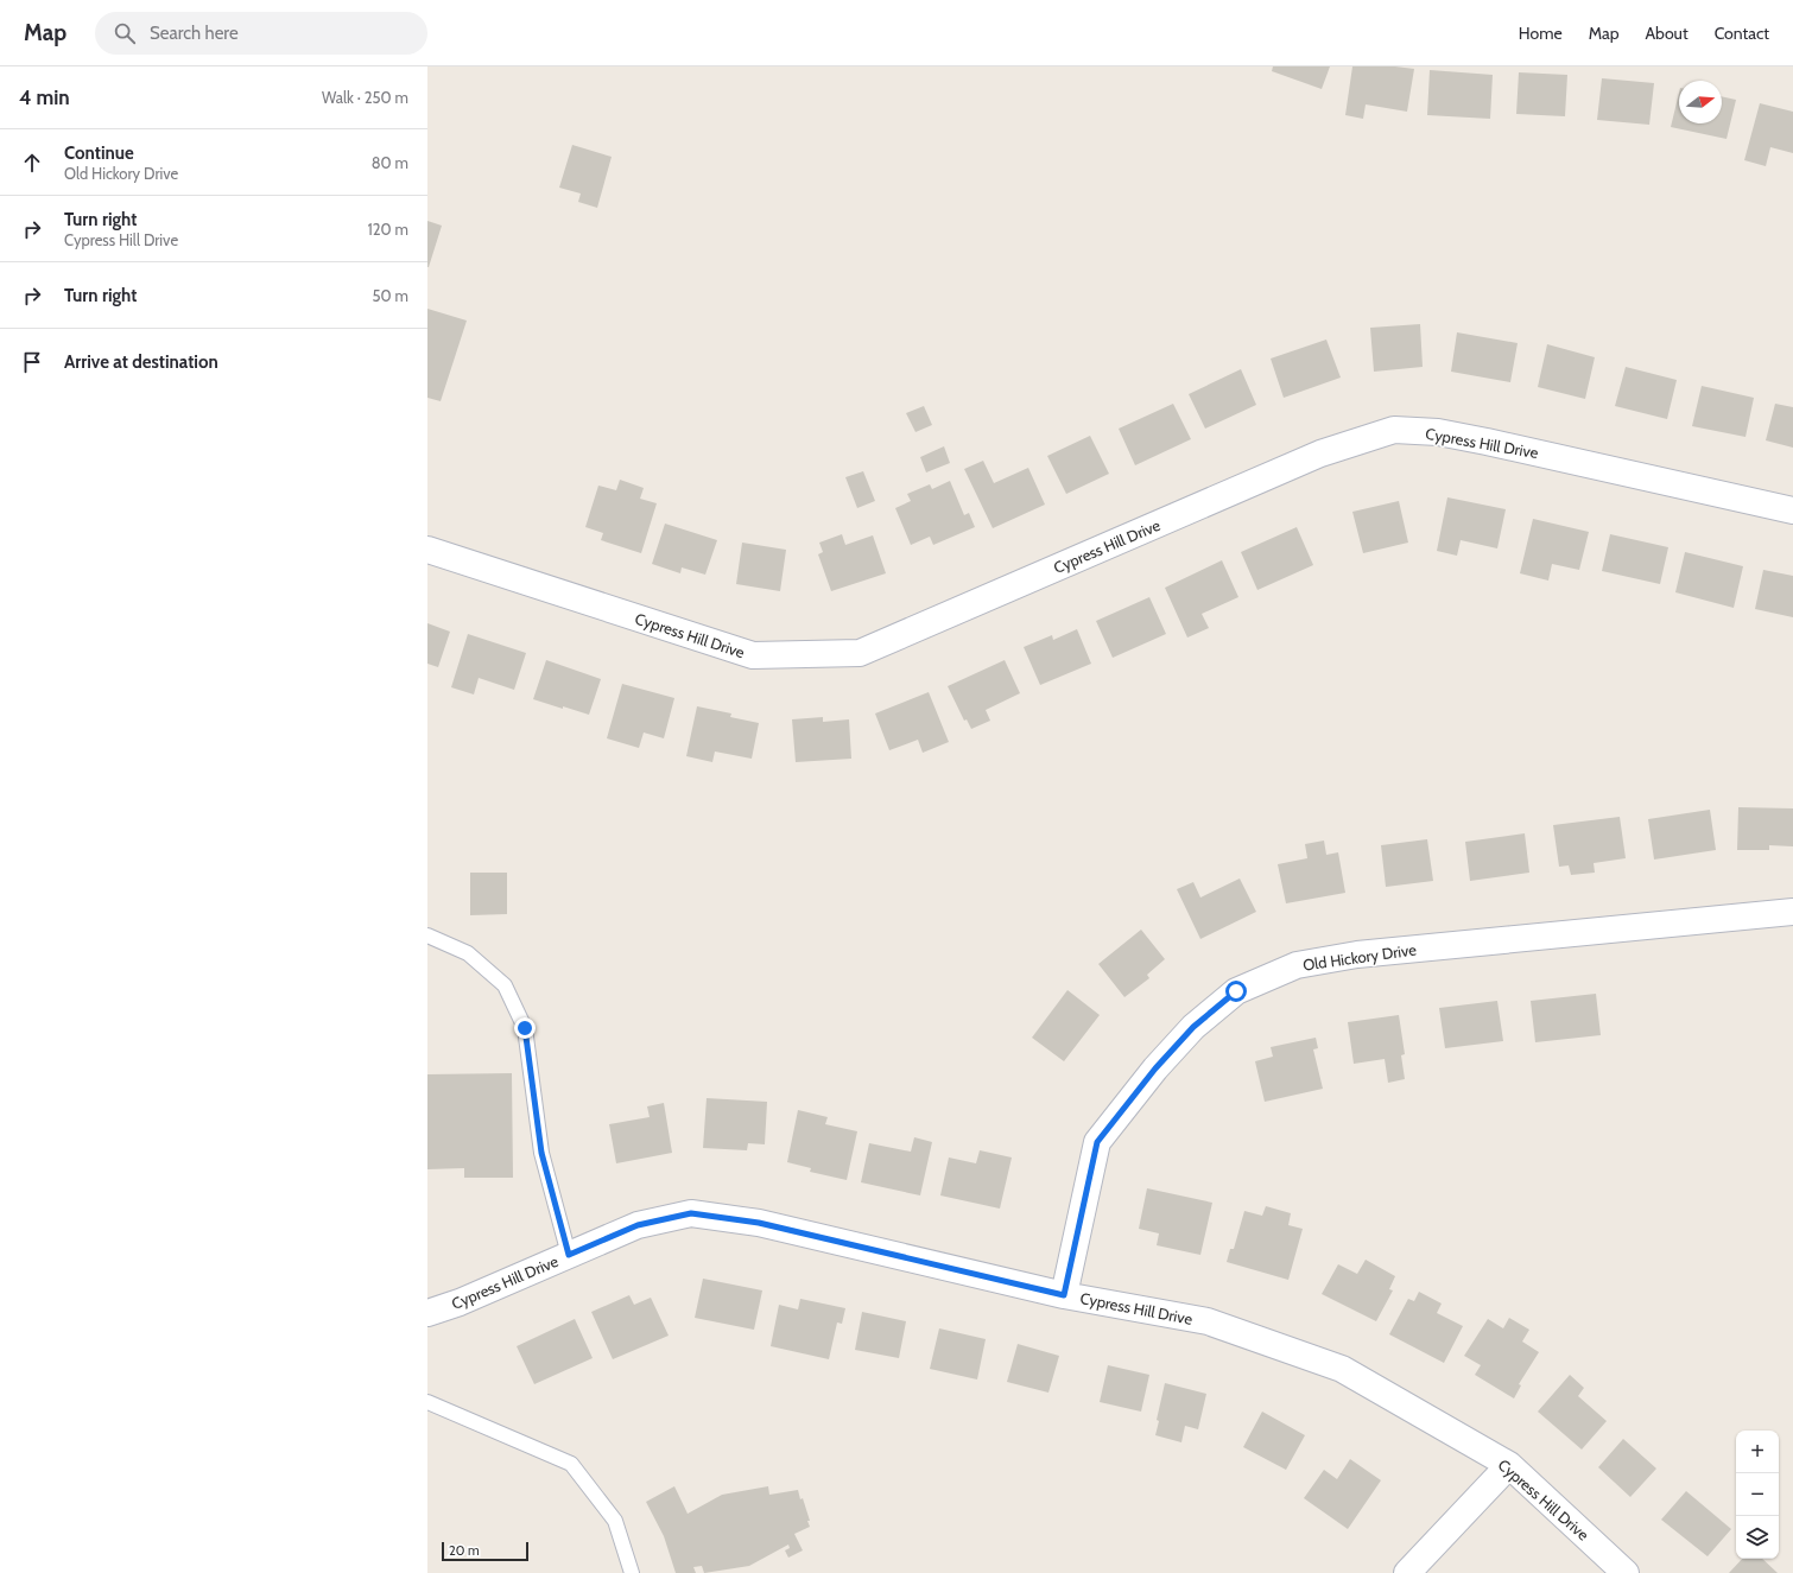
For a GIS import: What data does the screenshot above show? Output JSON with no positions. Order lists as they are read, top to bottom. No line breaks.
{"streets":{"street":["Cypress Hill Drive","Old Hickory Drive"]},"crossings":[["Cypress Hill Drive","Old Hickory Drive"]],"scale_bar":"20 m","north":"right","page":{"header":"Map","search":"Search here","nav":["Home","Map","About","Contact"],"heading":["4 min","Walk · 250 m"],"list":[["Continue","Old Hickory Drive","80 m"],["Turn right","Cypress Hill Drive","120 m"],["Turn right","50 m"],"Arrive at destination"],"map_buttons":["+","−"],"scale":"20 m"}}
